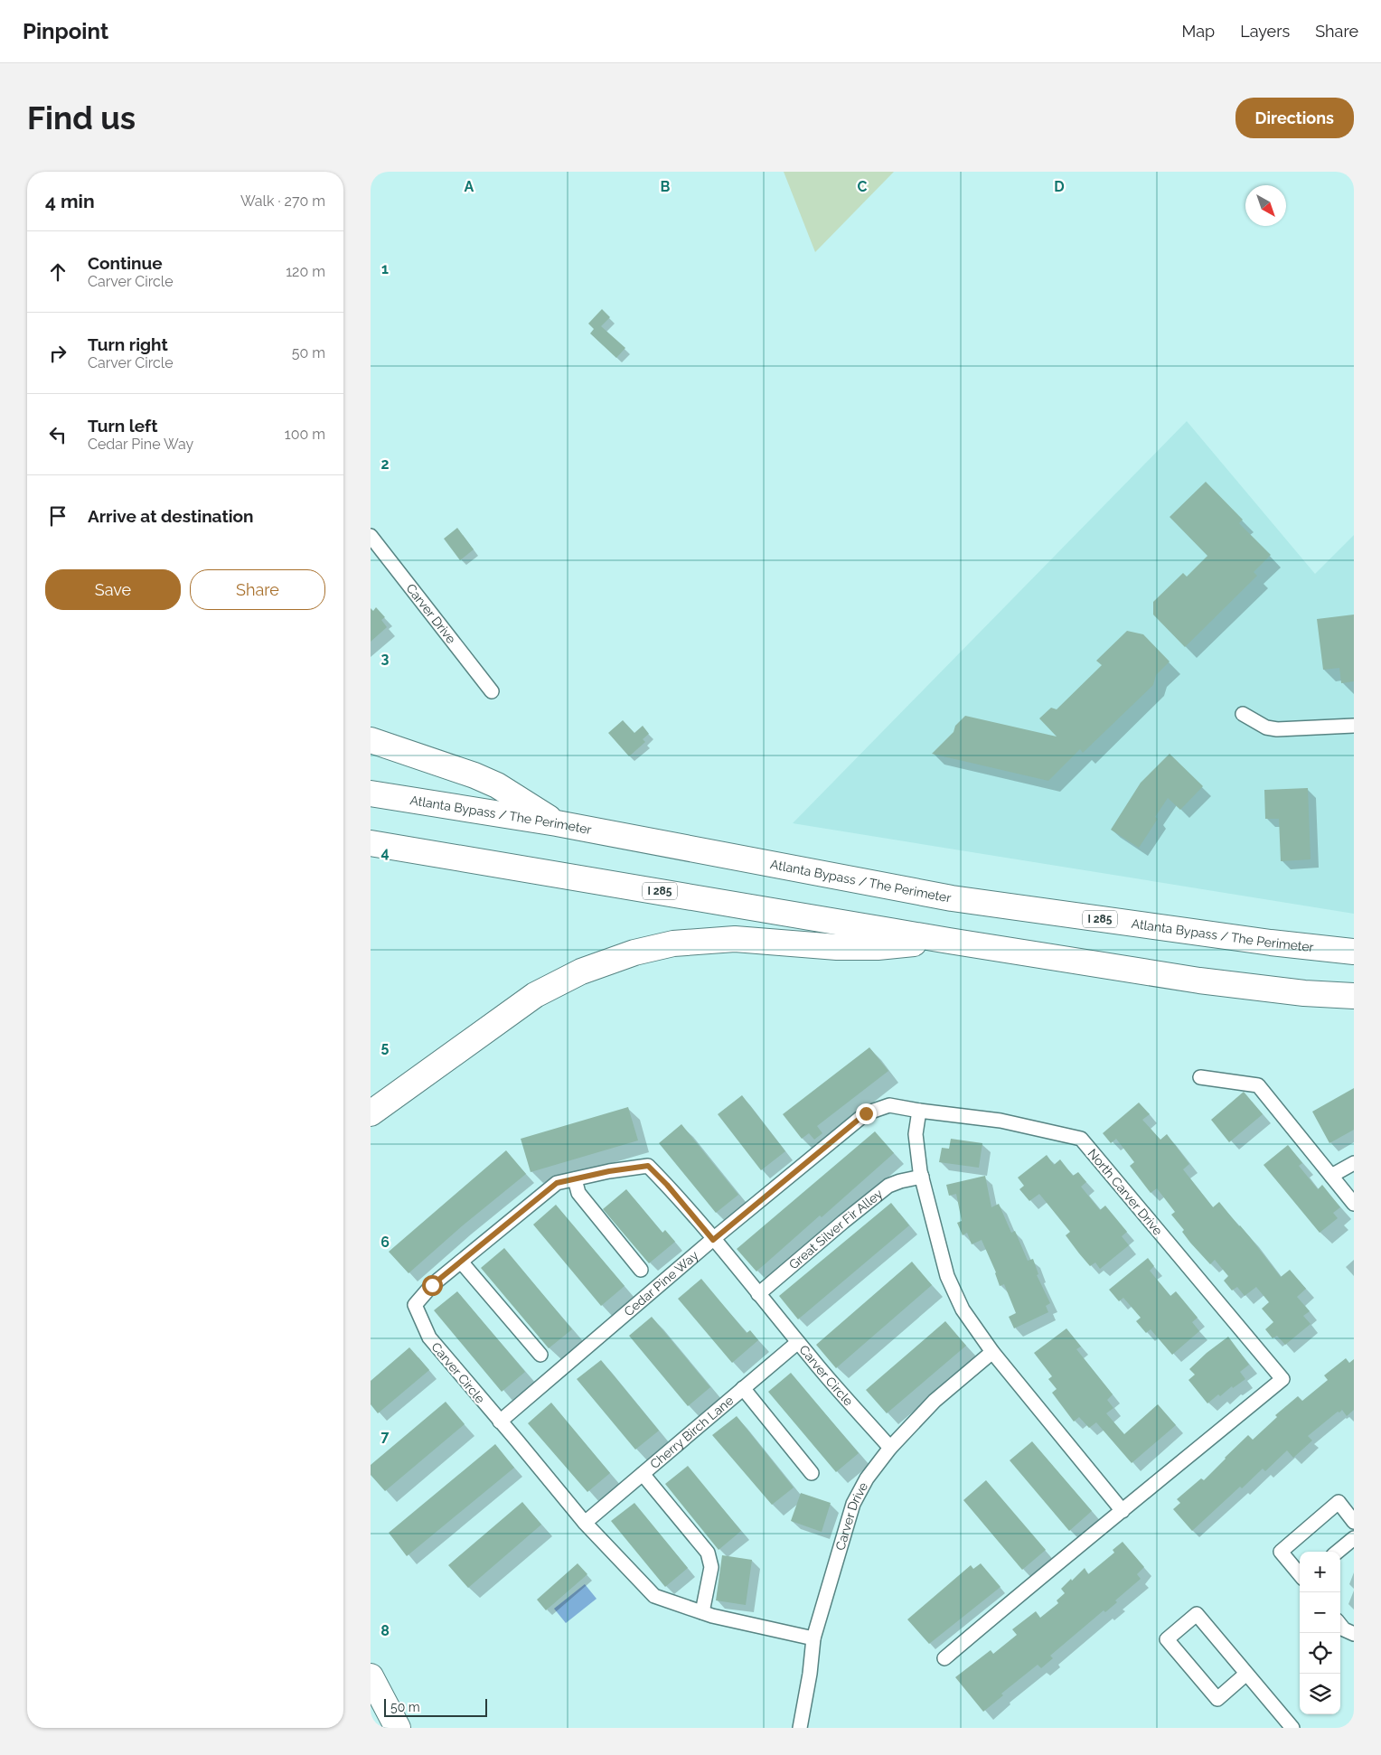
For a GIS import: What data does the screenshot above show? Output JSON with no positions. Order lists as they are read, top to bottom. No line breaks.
{"streets":{"highway":["Atlanta Bypass / The Perimeter","I 285"],"street":["Carver Drive","North Carver Drive","Great Silver Fir Alley","Cedar Pine Way","Carver Circle","Cherry Birch Lane"]},"crossings":[["Carver Drive","Carver Circle"],["North Carver Drive","Cedar Pine Way"],["Great Silver Fir Alley","Carver Circle"],["Cedar Pine Way","Carver Circle"],["Carver Circle","Cherry Birch Lane"]],"scale_bar":"50 m","north":"bottom right","page":{"header":"Pinpoint","nav":["Map","Layers","Share"],"buttons":["Directions",["Save","Share"]],"title":"Find us","heading":["4 min","Walk · 270 m"],"list":[["Continue","Carver Circle","120 m"],["Turn right","Carver Circle","50 m"],["Turn left","Cedar Pine Way","100 m"],"Arrive at destination"],"map_buttons":["+","−"],"scale":"50 m"},"grid":{"columns":["A","B","C","D"],"rows":["1","2","3","4","5","6","7","8"]}}
